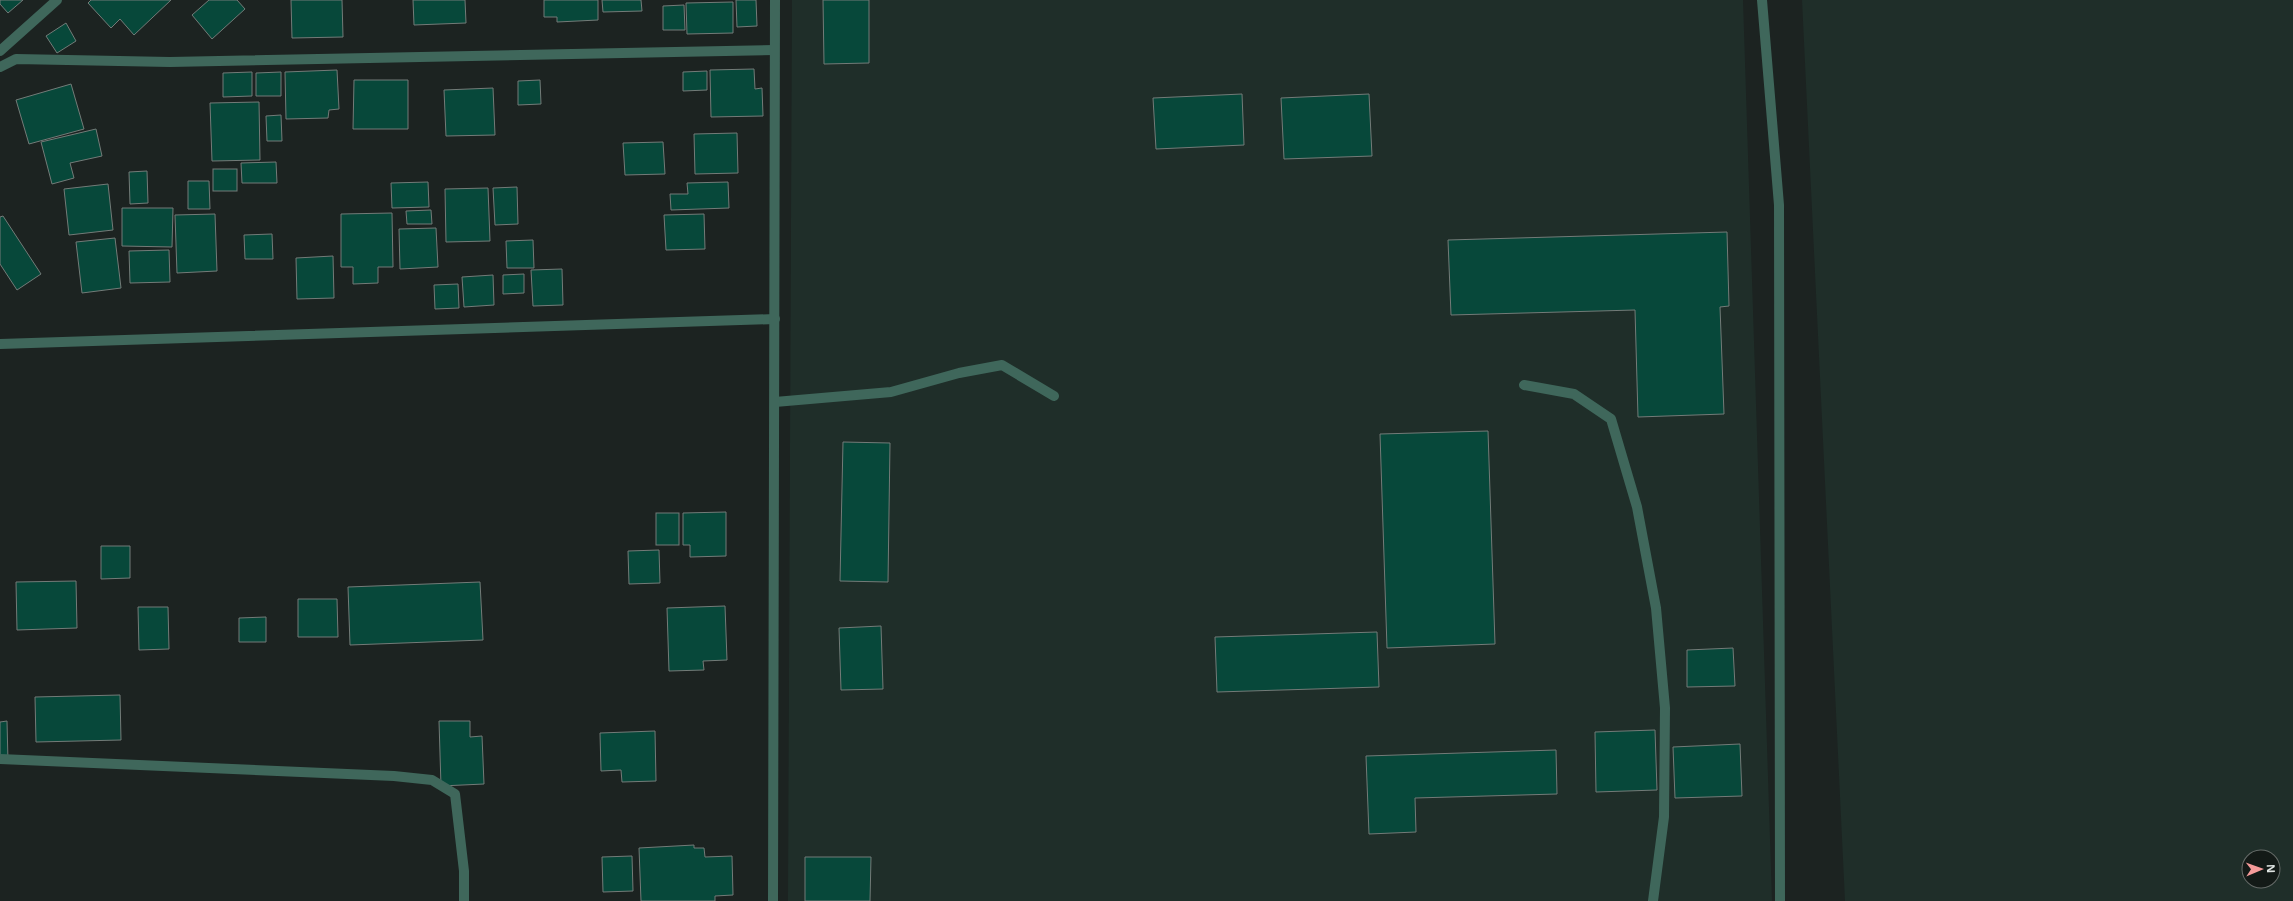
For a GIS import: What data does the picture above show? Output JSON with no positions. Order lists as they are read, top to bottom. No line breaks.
{"north":"right"}
